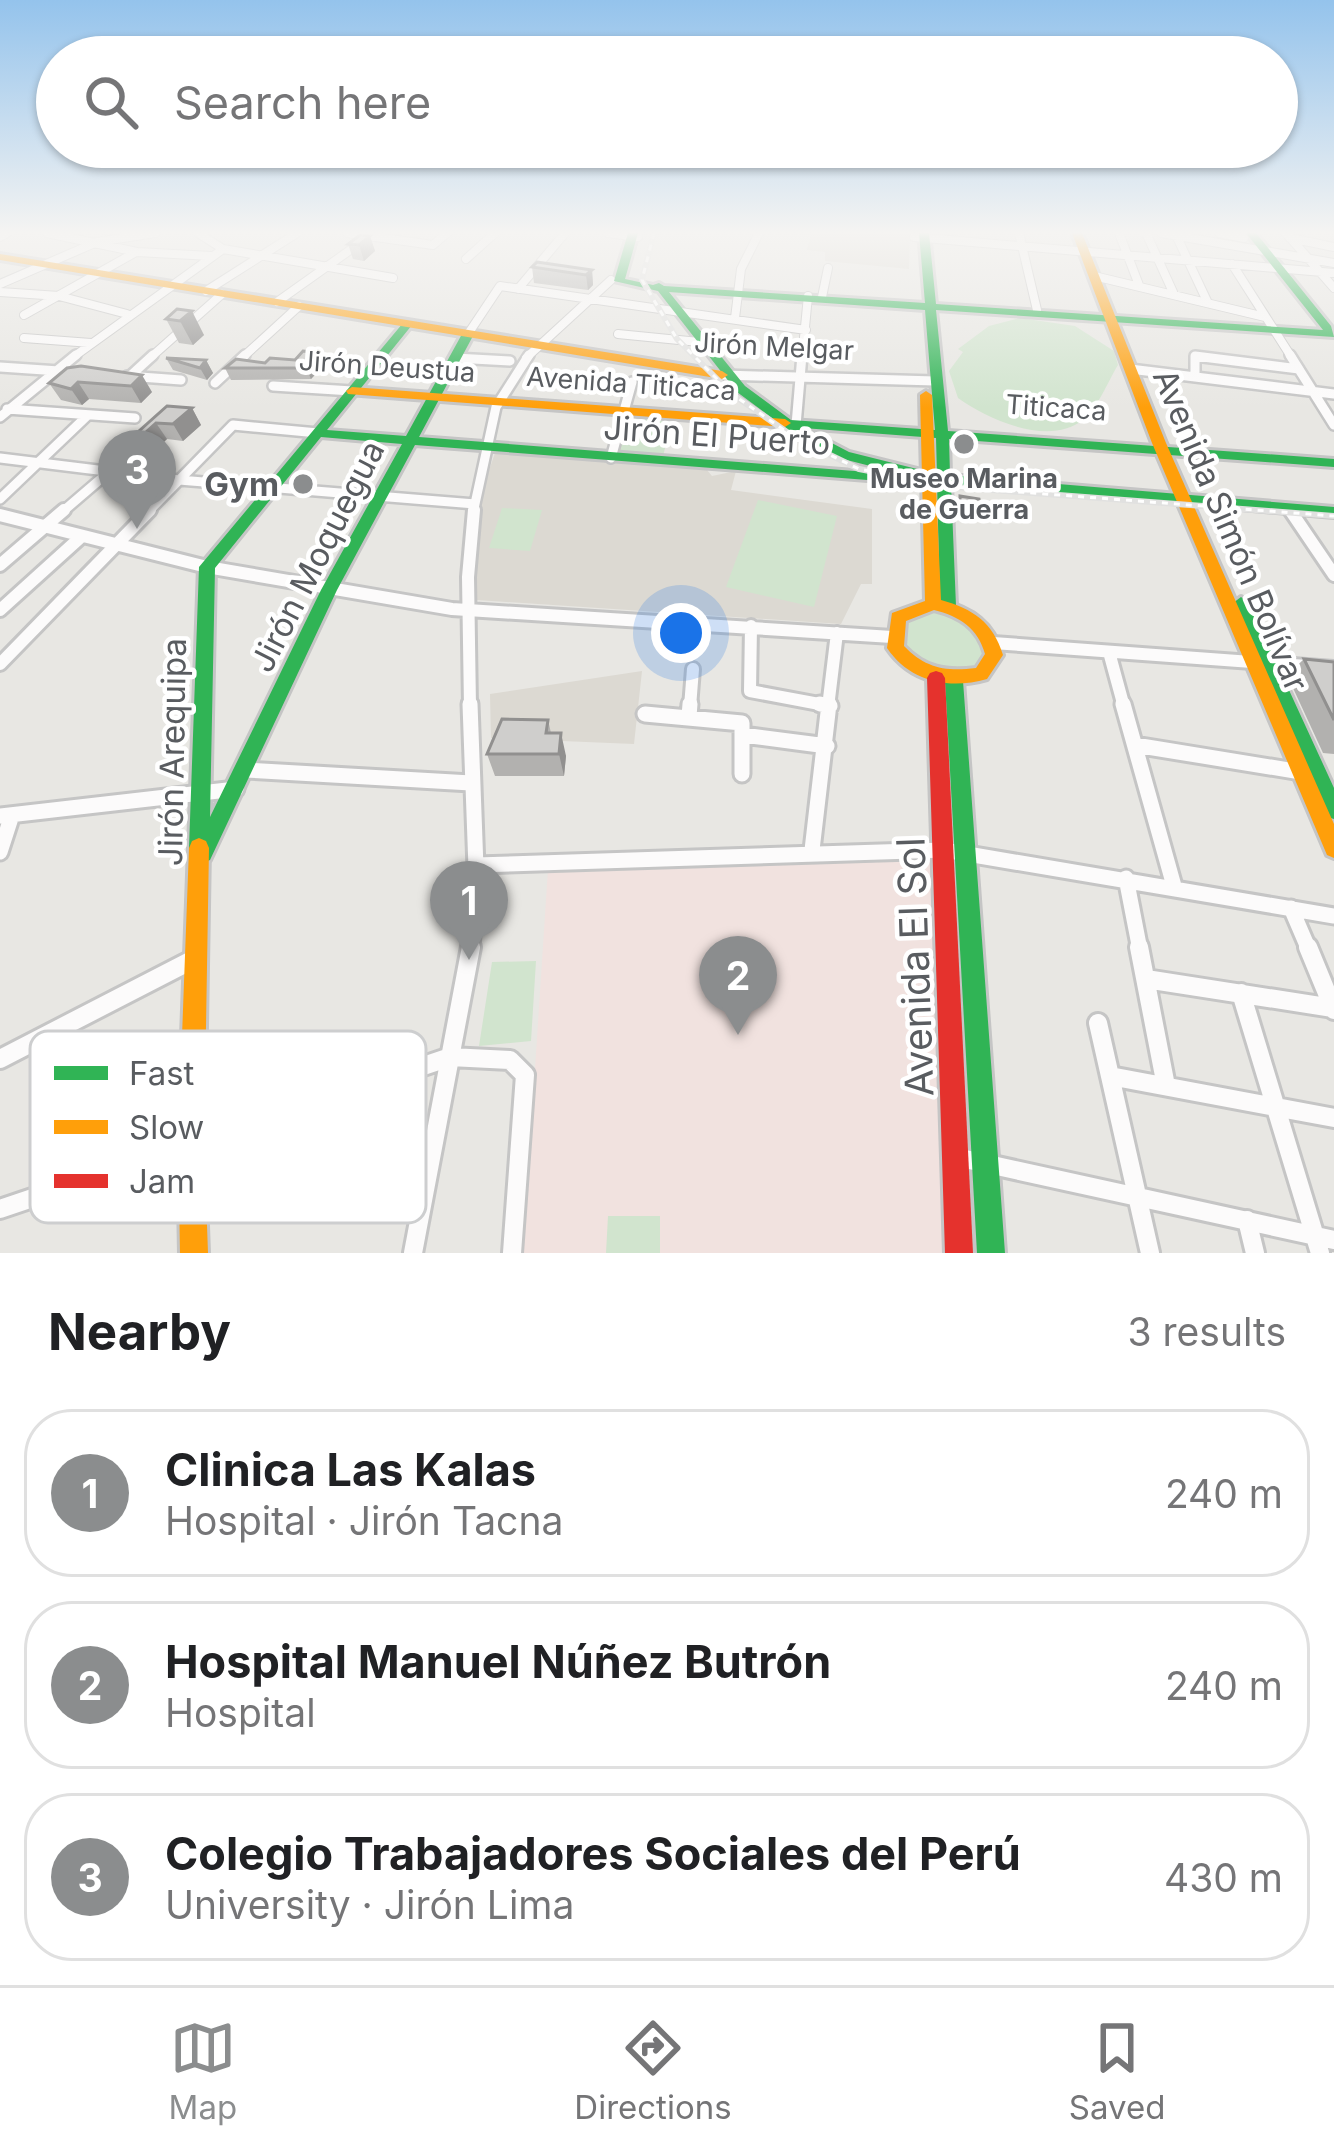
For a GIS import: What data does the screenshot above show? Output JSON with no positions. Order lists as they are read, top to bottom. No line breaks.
{"streets":{"street":["Jirón Melgar","Jirón Deustua","Avenida Titicaca","Titicaca","Jirón El Puerto","Avenida Simón Bolívar","Jirón Moquegua","Jirón Arequipa","Avenida El Sol"]},"crossings":[["Jirón Melgar","Jirón Moquegua"],["Jirón Deustua","Avenida Titicaca"],["Jirón Deustua","Jirón Moquegua"],["Avenida Titicaca","Titicaca"],["Titicaca","Avenida Simón Bolívar"],["Jirón El Puerto","Jirón Moquegua"],["Jirón Moquegua","Jirón Arequipa"]],"places":["Museo Marina de Guerra","Gym"],"legend":["Fast","Slow","Jam"],"page":{"search":"Search here","pins":["3","1","2"],"heading":["Nearby","3 results"],"list":[{"mark":"1","name":"Clinica Las Kalas","note":"Hospital · Jirón Tacna","value":"240 m"},{"mark":"2","name":"Hospital Manuel Núñez Butrón","note":"Hospital","value":"240 m"},{"mark":"3","name":"Colegio Trabajadores Sociales del Perú","note":"University · Jirón Lima","value":"430 m"}],"nav":["Map","Directions","Saved"]}}
